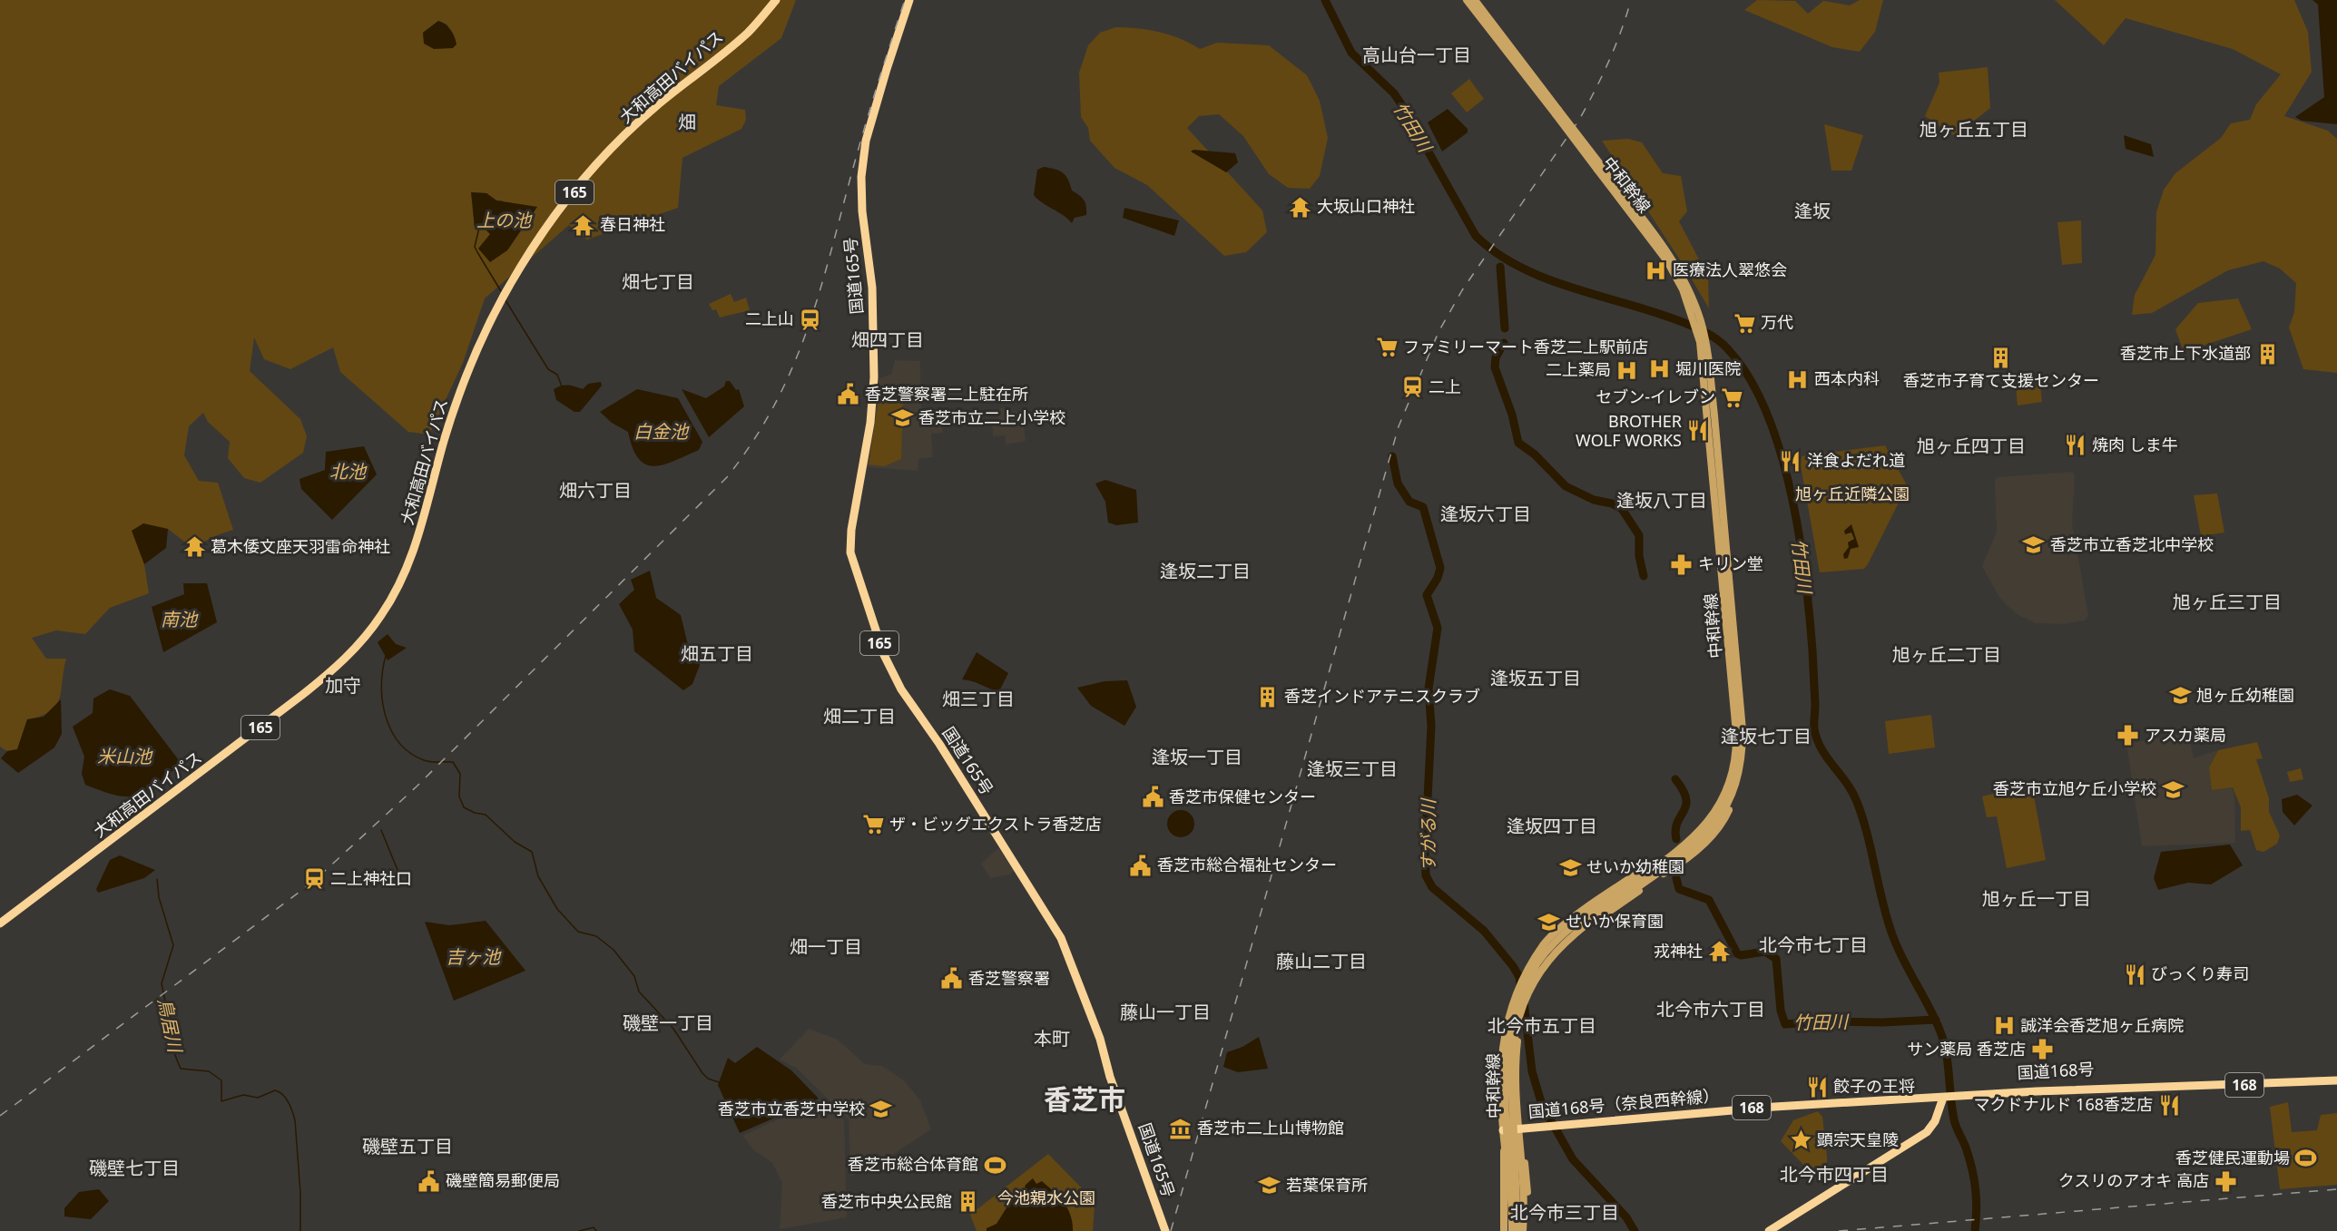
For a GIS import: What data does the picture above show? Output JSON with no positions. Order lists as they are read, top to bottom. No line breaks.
{"streets":{"highway":["大和高田バイパス","165","国道165号","国道168号","168","国道168号（奈良西幹線）"],"main road":["中和幹線"]},"crossings":[["国道168号","国道168号（奈良西幹線）"]],"districts":["高山台一丁目","畑","旭ヶ丘五丁目","逢坂","畑七丁目","畑四丁目","旭ヶ丘四丁目","畑六丁目","逢坂八丁目","逢坂六丁目","逢坂二丁目","旭ヶ丘三丁目","畑五丁目","旭ヶ丘二丁目","逢坂五丁目","加守","畑三丁目","畑二丁目","逢坂七丁目","逢坂一丁目","逢坂三丁目","逢坂四丁目","旭ヶ丘一丁目","北今市七丁目","畑一丁目","藤山二丁目","北今市六丁目","藤山一丁目","磯壁一丁目","北今市五丁目","本町","香芝市","磯壁五丁目","磯壁七丁目","北今市四丁目","北今市三丁目"],"water":["竹田川","上の池","白金池","北池","南池","米山池","すがる川","吉ヶ池","鳥居川"],"parks":["旭ヶ丘近隣公園","今池親水公園"],"places":{"temple":["大坂山口神社","春日神社","葛木倭文座天羽雷命神社","戎神社"],"hospital":["医療法人翠悠会","堀川医院","二上薬局","西本内科","誠洋会香芝旭ヶ丘病院"],"station":["二上山","二上","二上神社口"],"supermarket":["万代","ファミリーマート香芝二上駅前店","セブン-イレブン","ザ・ビッグエクストラ香芝店"],"building":["香芝市上下水道部","香芝市子育て支援センター","香芝インドアテニスクラブ","香芝市中央公民館"],"public building":["香芝警察署二上駐在所","香芝市保健センター","香芝市総合福祉センター","香芝警察署","磯壁簡易郵便局"],"school or university":["香芝市立二上小学校","香芝市立香芝北中学校","旭ヶ丘幼稚園","香芝市立旭ケ丘小学校","せいか幼稚園","せいか保育園","香芝市立香芝中学校","若葉保育所"],"restaurant":["BROTHER WOLF WORKS","焼肉 しま牛","洋食よだれ道","びっくり寿司","餃子の王将","マクドナルド 168香芝店"],"pharmacy":["キリン堂","アスカ薬局","サン薬局 香芝店","クスリのアオキ 高店"],"museum":["香芝市二上山博物館"],"place":["顕宗天皇陵"],"sports":["香芝健民運動場","香芝市総合体育館"]}}
